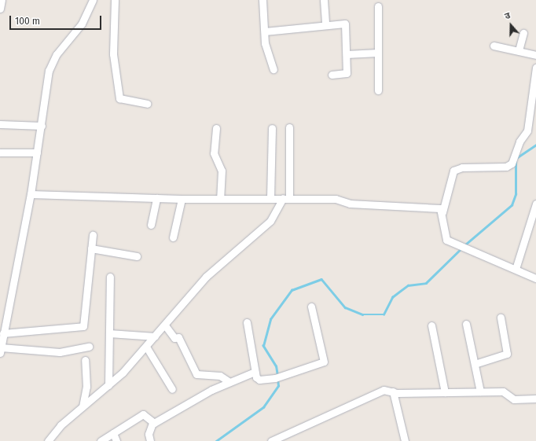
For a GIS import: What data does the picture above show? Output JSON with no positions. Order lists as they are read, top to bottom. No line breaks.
{"scale_bar":"100 m","north":"top"}
